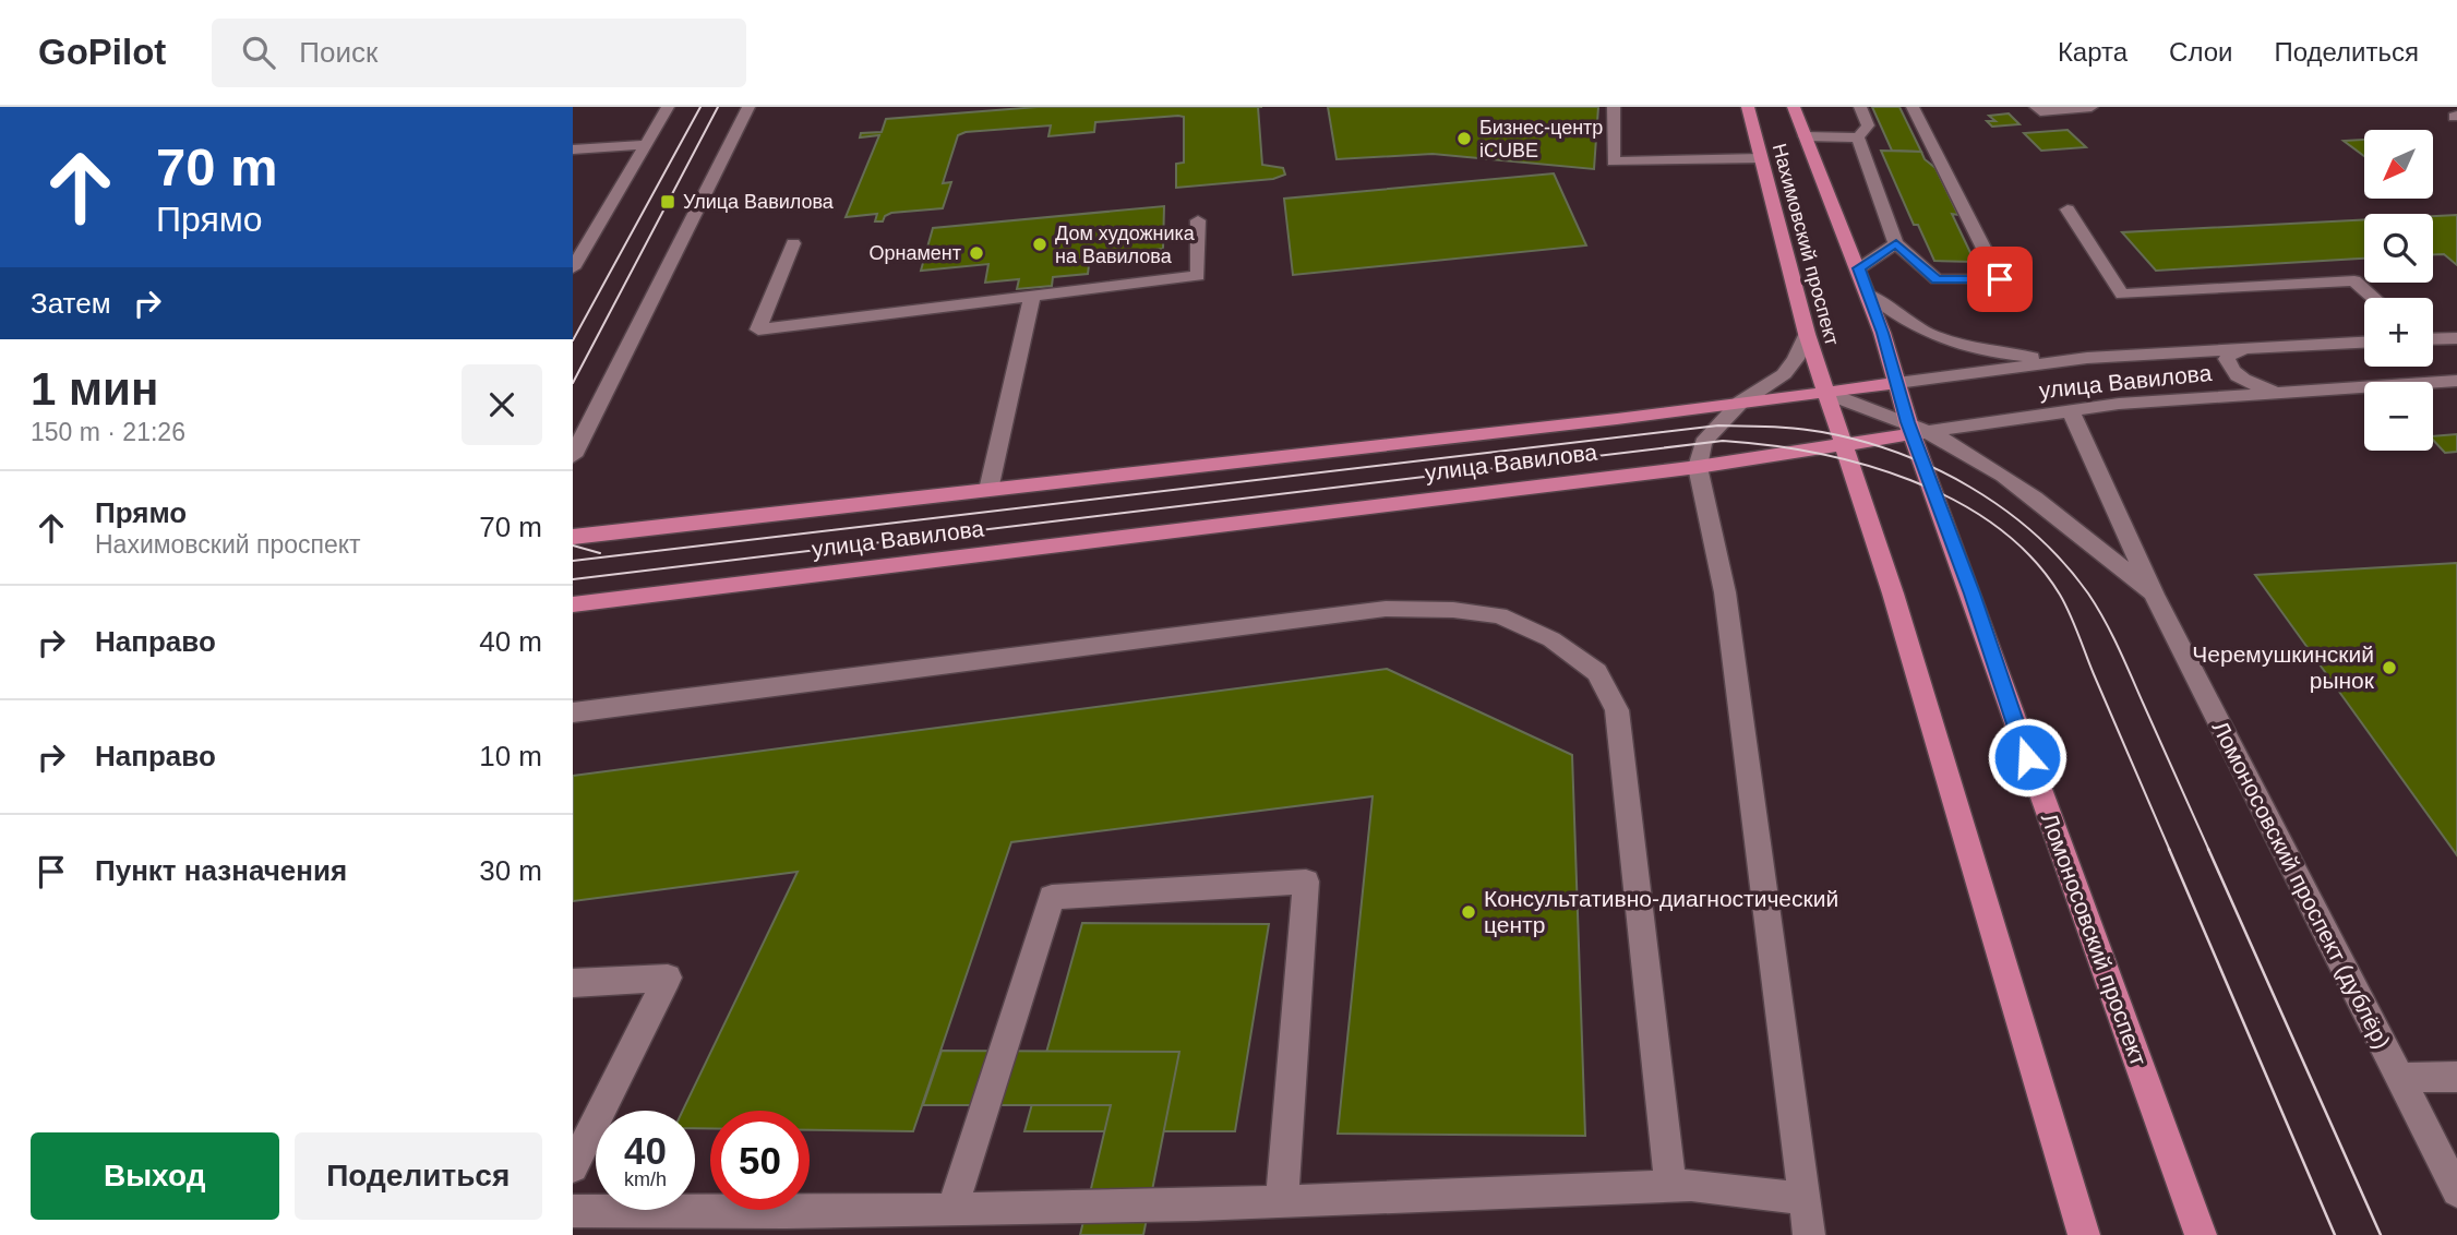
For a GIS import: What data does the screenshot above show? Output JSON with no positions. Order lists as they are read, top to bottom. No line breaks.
{"streets":{"main road":["Нахимовский проспект","улица Вавилова","Ломоносовский проспект"],"street":["Ломоносовский проспект (дублёр)"]},"crossings":[["Нахимовский проспект","улица Вавилова"],["Нахимовский проспект","Ломоносовский проспект"],["улица Вавилова","Ломоносовский проспект (дублёр)"],["улица Вавилова","Ломоносовский проспект"]],"places":{"other":["Бизнес-центр iCUBE","Дом художника на Вавилова","Орнамент","Черемушкинский рынок","Консультативно-диагностический центр"],"transit":["Улица Вавилова"]},"north":"bottom left","page":{"header":"GoPilot","search":"Поиск","nav":["Карта","Слои","Поделиться"],"turn":["70 m","Прямо"],"map_buttons":["+","−"],"then":"Затем","heading":["1 мин","150 m · 21:26"],"list":[{"name":"Прямо","note":"Нахимовский проспект","value":"70 m"},{"name":"Направо","value":"40 m"},{"name":"Направо","value":"10 m"},{"name":"Пункт назначения","value":"30 m"}],"speed":"40 km/h","limit":"50","buttons":["Выход","Поделиться"]}}
